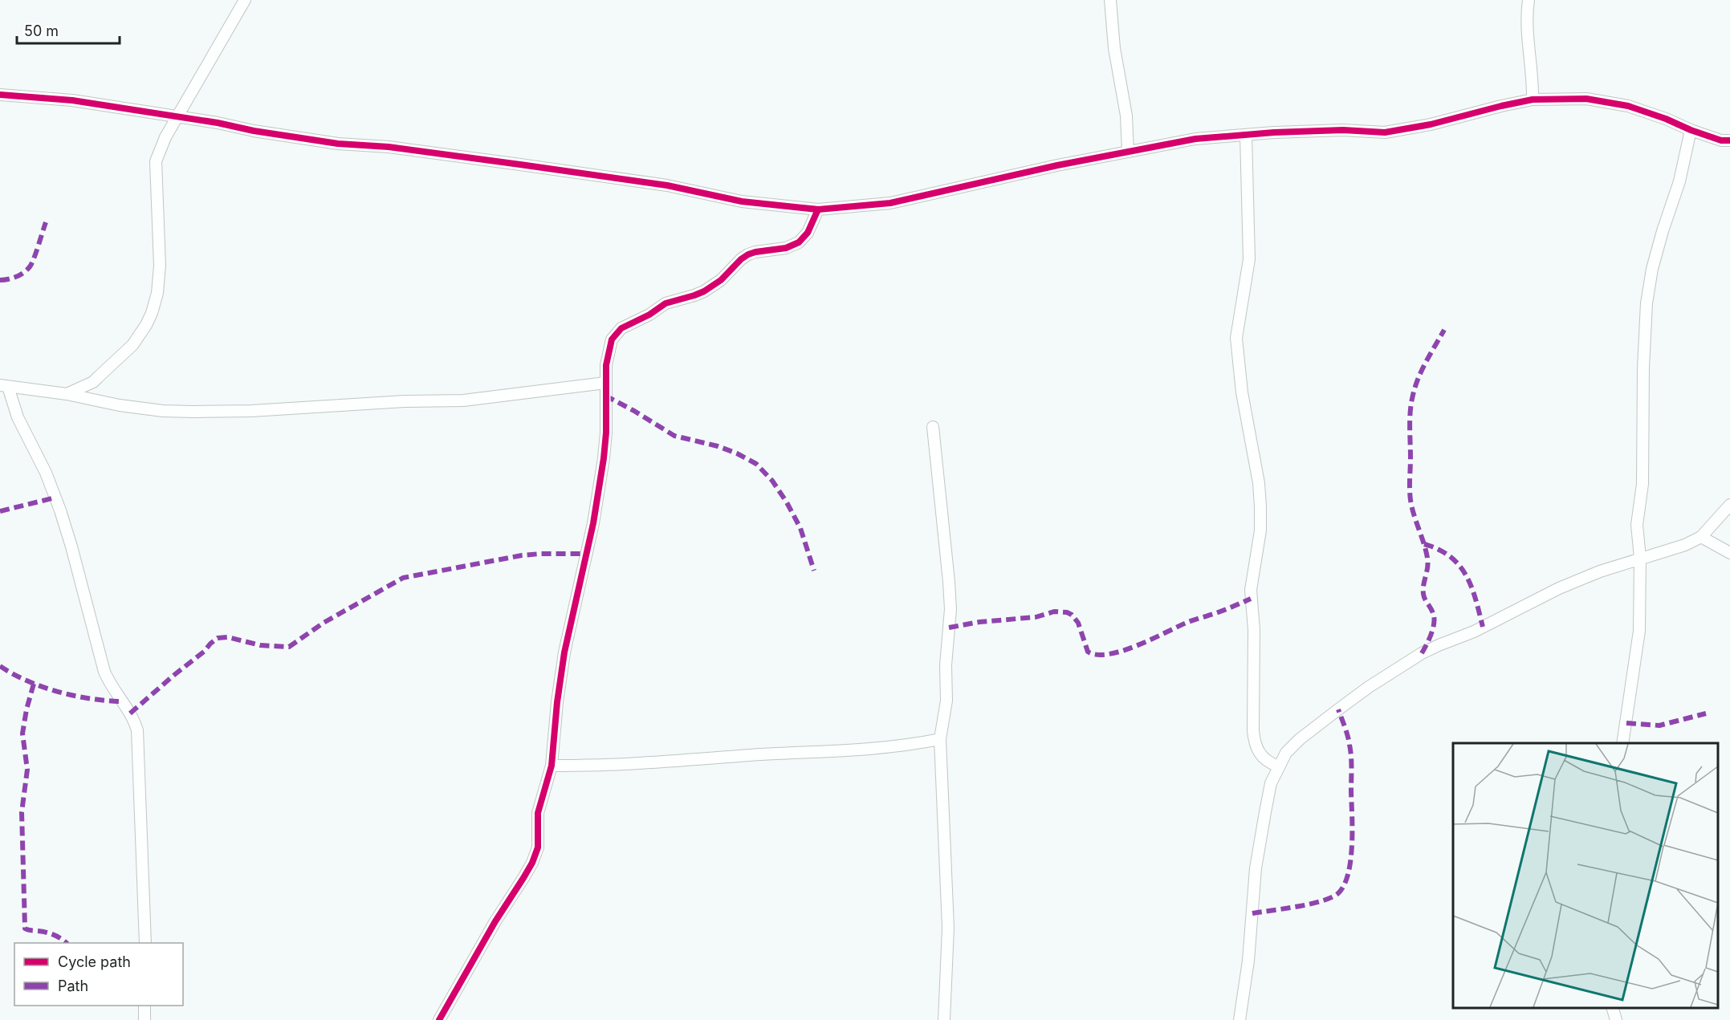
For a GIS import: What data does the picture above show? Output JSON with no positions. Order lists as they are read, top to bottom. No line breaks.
{"legend":["Cycle path","Path"],"scale_bar":"50 m"}
